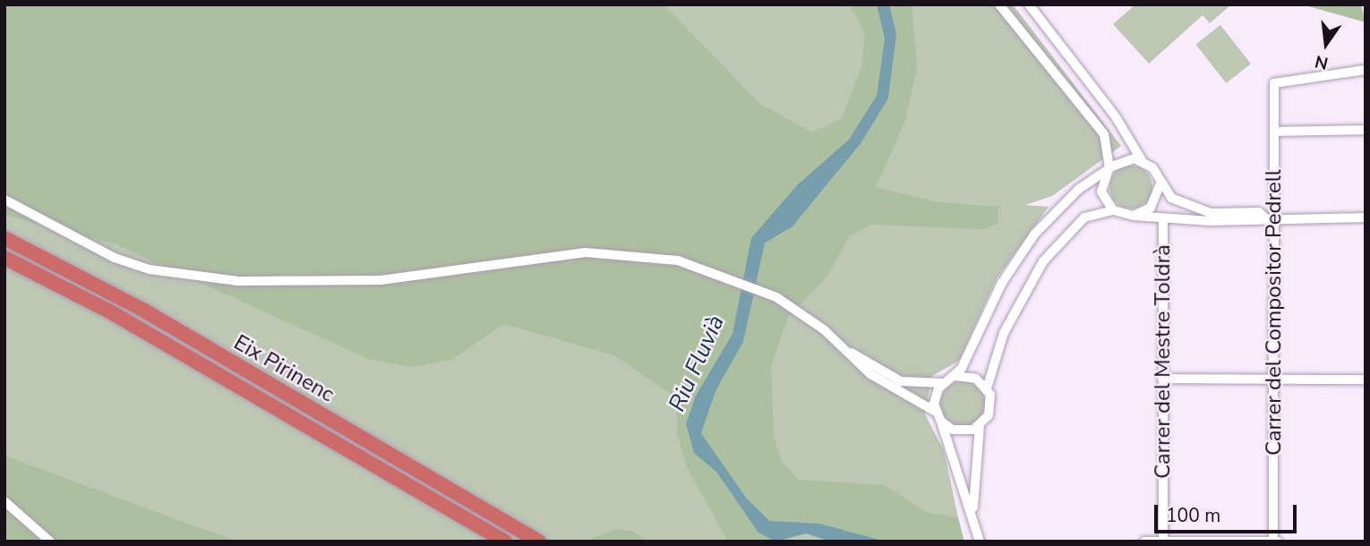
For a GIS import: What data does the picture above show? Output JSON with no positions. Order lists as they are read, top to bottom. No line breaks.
{"streets":{"highway":["Eix Pirinenc"],"street":["Carrer del Compositor Pedrell","Carrer del Mestre Toldrà"]},"water":["Riu Fluvià"],"scale_bar":"100 m","north":"bottom"}
